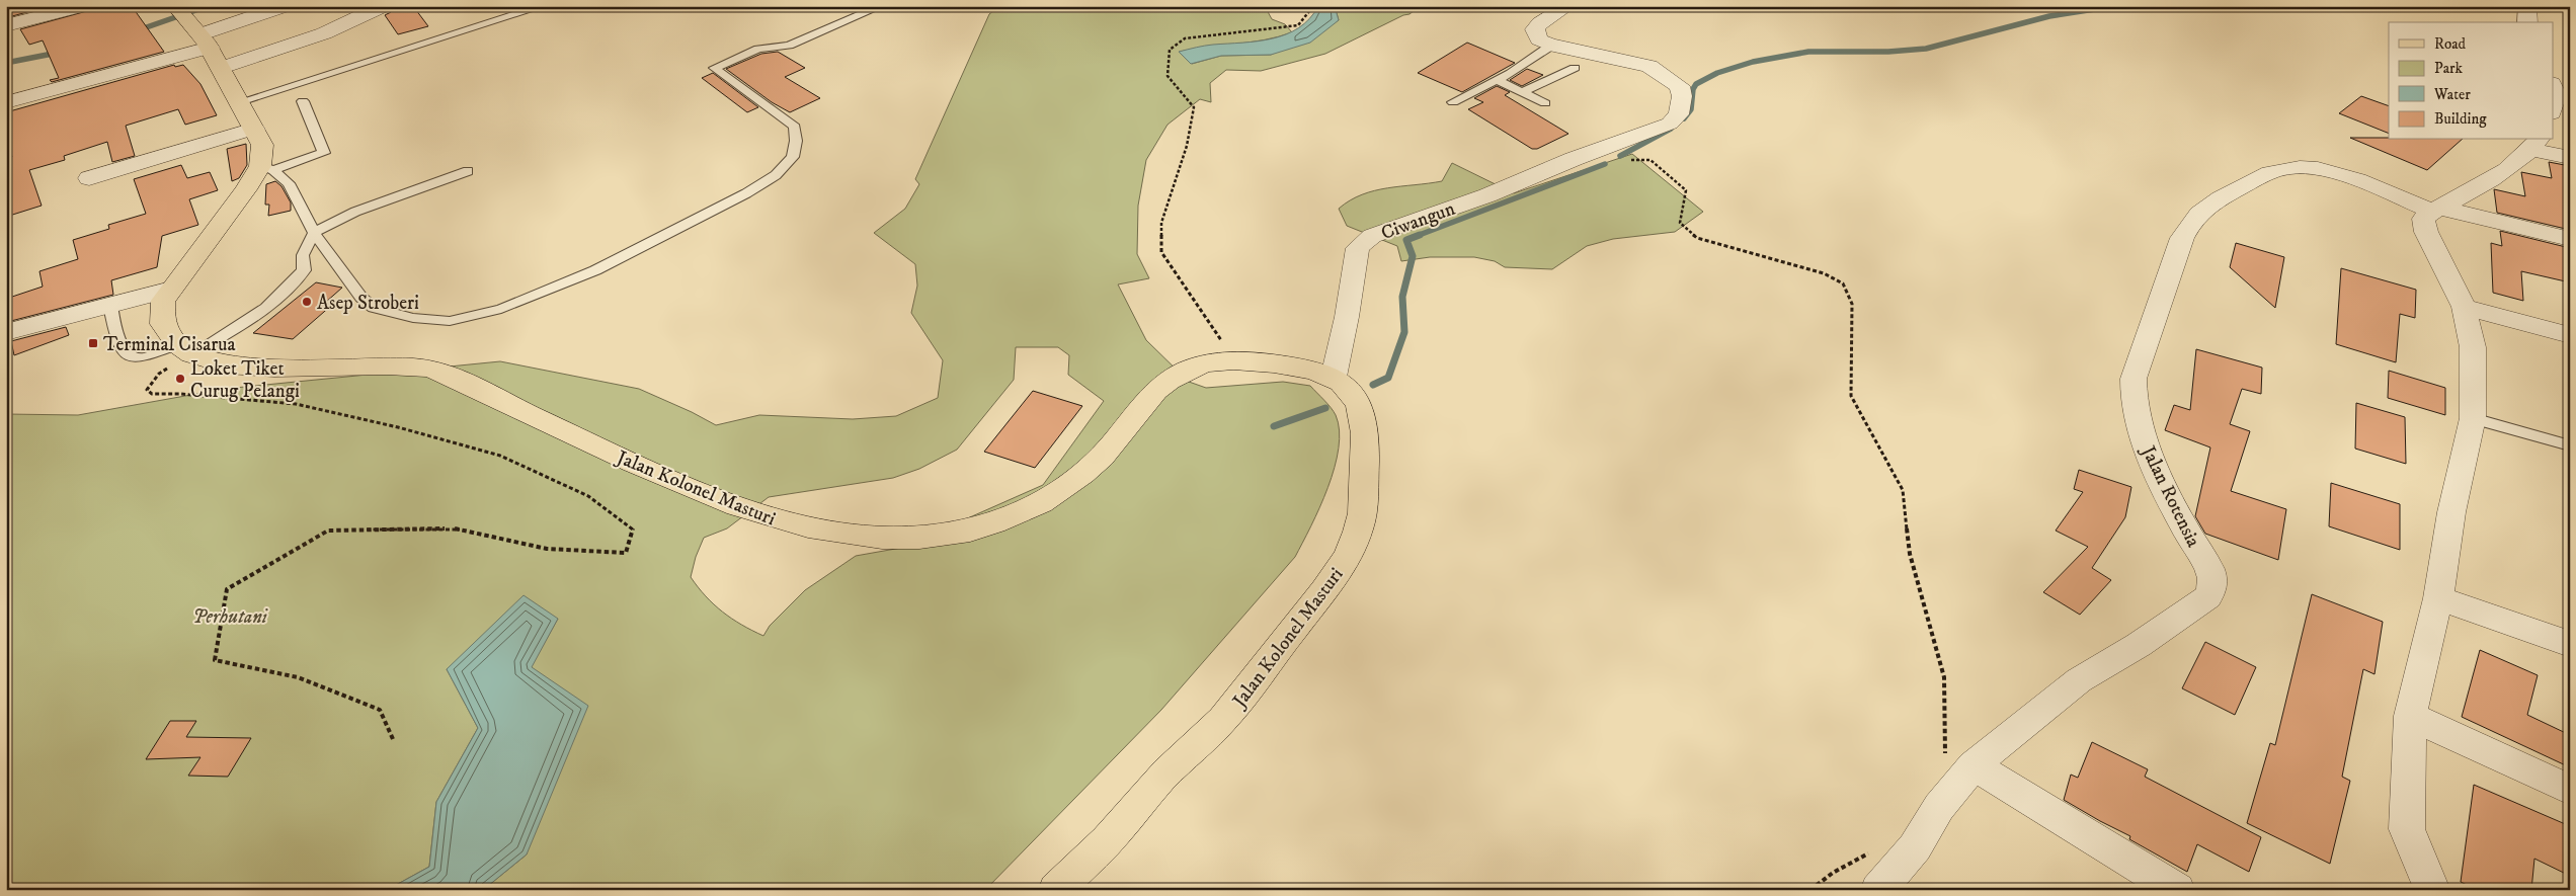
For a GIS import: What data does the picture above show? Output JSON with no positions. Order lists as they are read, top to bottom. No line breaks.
{"streets":{"main road":["Jalan Kolonel Masturi"],"street":["Ciwangun","Jalan Rotensia"]},"crossings":[["Ciwangun","Jalan Kolonel Masturi"]],"parks":["Perhutani"],"places":{"other":["Asep Stroberi","Loket Tiket Curug Pelangi"],"transit":["Terminal Cisarua"]},"legend":["Road","Park","Water","Building"]}
